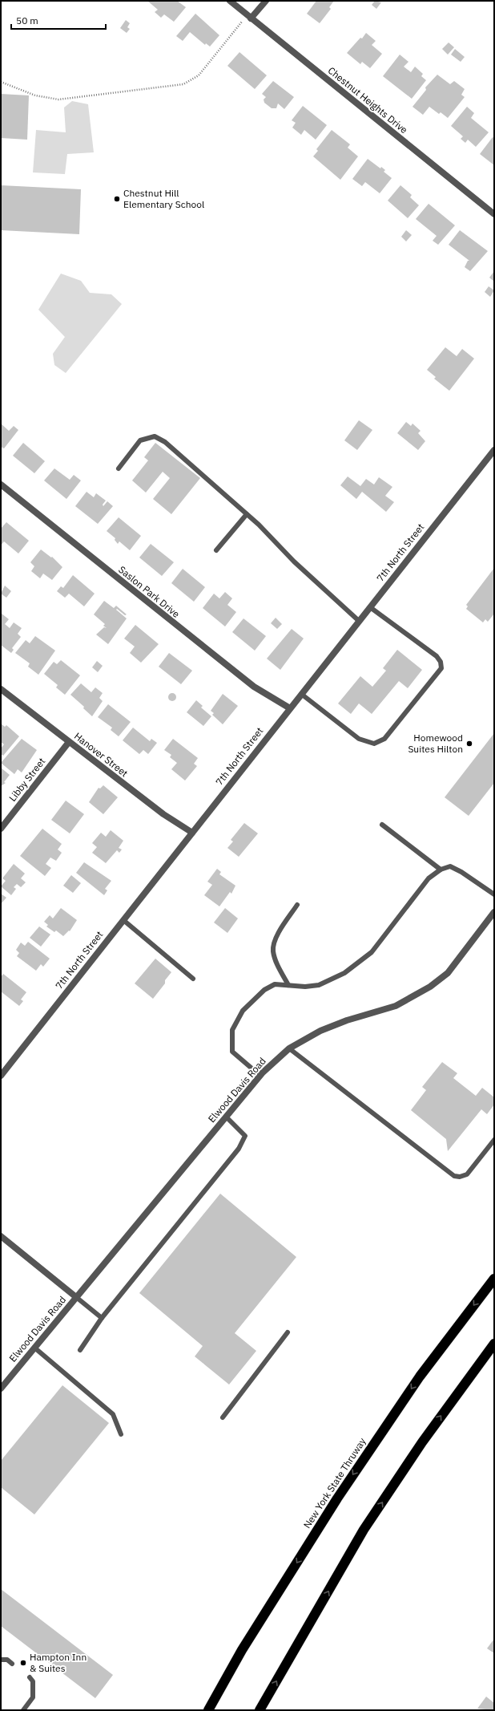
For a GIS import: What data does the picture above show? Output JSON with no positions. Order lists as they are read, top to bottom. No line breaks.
{"streets":{"highway":["New York State Thruway"],"street":["Chestnut Heights Drive","7th North Street","Saslon Park Drive","Hanover Street","Libby Street","Elwood Davis Road"]},"crossings":[["7th North Street","Saslon Park Drive"],["7th North Street","Hanover Street"],["Hanover Street","Libby Street"]],"places":["Chestnut Hill Elementary School","Homewood Suites Hilton","Hampton Inn & Suites"],"scale_bar":"50 m"}
